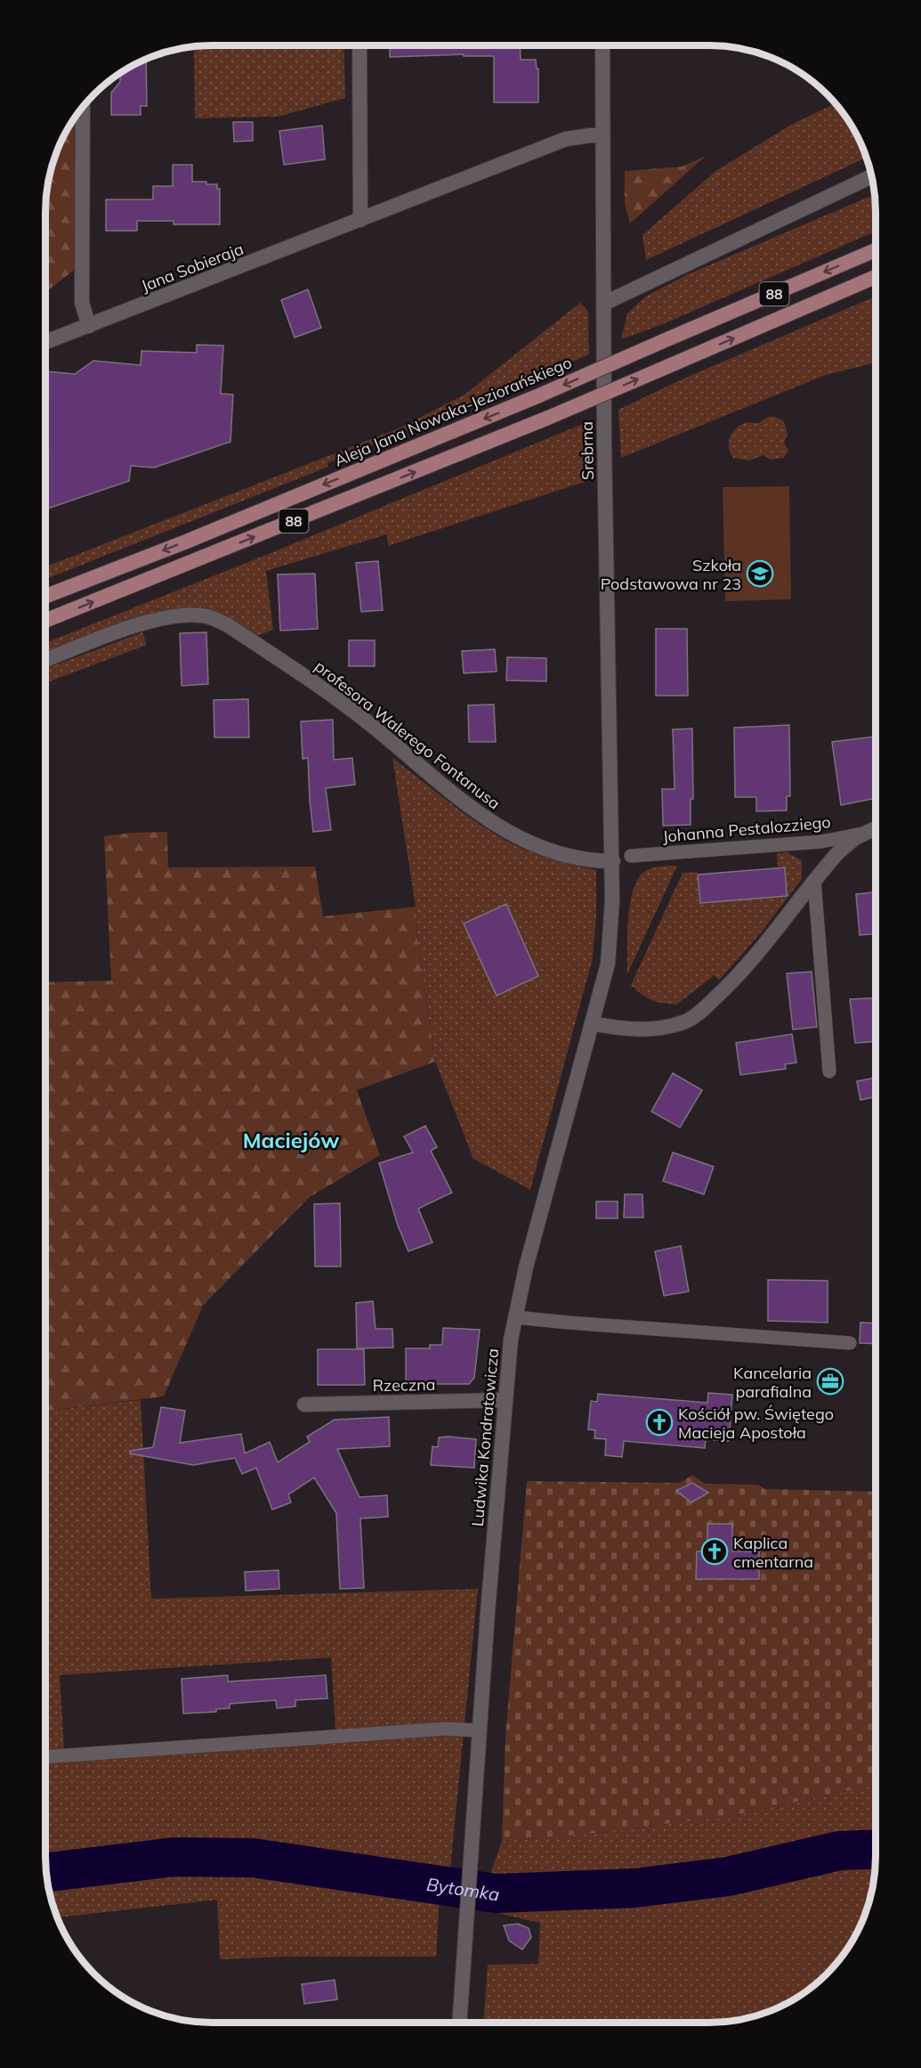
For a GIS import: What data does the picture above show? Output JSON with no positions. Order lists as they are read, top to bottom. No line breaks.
{"streets":{"main road":["88","Aleja Jana Nowaka-Jeziorańskiego"],"street":["Jana Sobieraja","Srebrna","profesora Walerego Fontanusa","Johanna Pestalozziego","Rzeczna","Ludwika Kondratowicza"]},"crossings":[["Jana Sobieraja","Srebrna"],["Srebrna","profesora Walerego Fontanusa"],["Srebrna","Ludwika Kondratowicza"],["profesora Walerego Fontanusa","Ludwika Kondratowicza"],["Johanna Pestalozziego","Ludwika Kondratowicza"],["Rzeczna","Ludwika Kondratowicza"]],"districts":["Maciejów"],"water":["Bytomka"],"places":{"school or university":["Szkoła Podstawowa nr 23"],"office":["Kancelaria parafialna"],"church":["Kościół pw. Świętego Macieja Apostoła","Kaplica cmentarna"]}}
